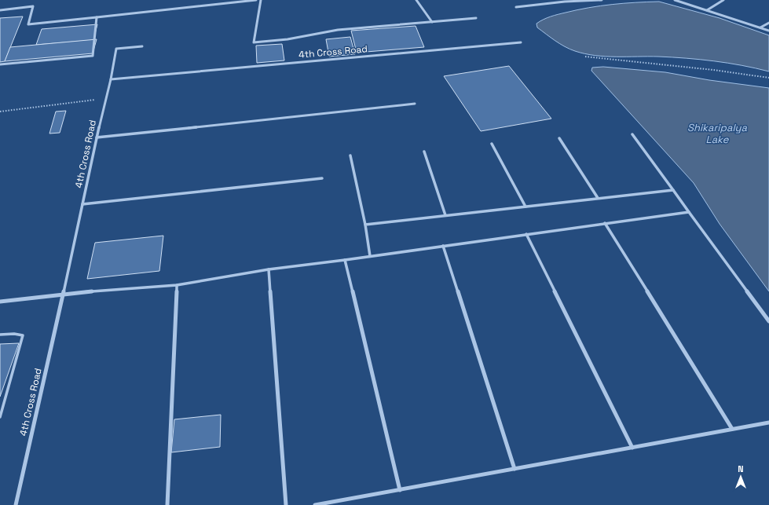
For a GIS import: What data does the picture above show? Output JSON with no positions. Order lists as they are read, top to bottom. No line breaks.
{"streets":{"street":["4th Cross Road"]},"water":["Shikaripalya Lake"],"north":"top"}
